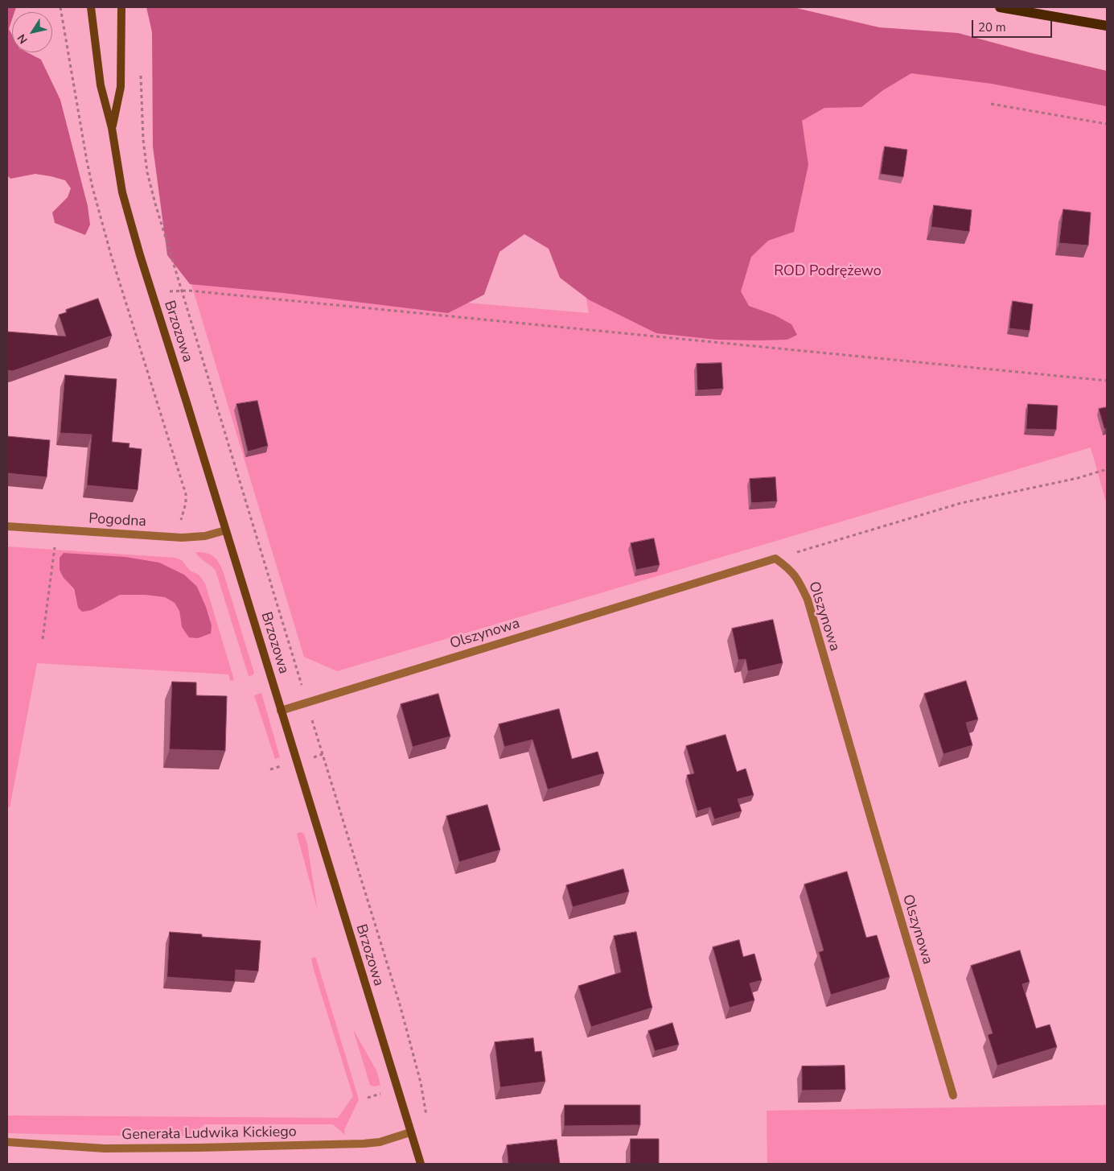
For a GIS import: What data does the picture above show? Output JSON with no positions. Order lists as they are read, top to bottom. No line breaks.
{"streets":{"main road":["Brzozowa"],"street":["Pogodna","Olszynowa","Generała Ludwika Kickiego"]},"crossings":[["Brzozowa","Pogodna"],["Brzozowa","Olszynowa"],["Brzozowa","Generała Ludwika Kickiego"]],"parks":["ROD Podrężewo"],"scale_bar":"20 m","north":"bottom left"}
